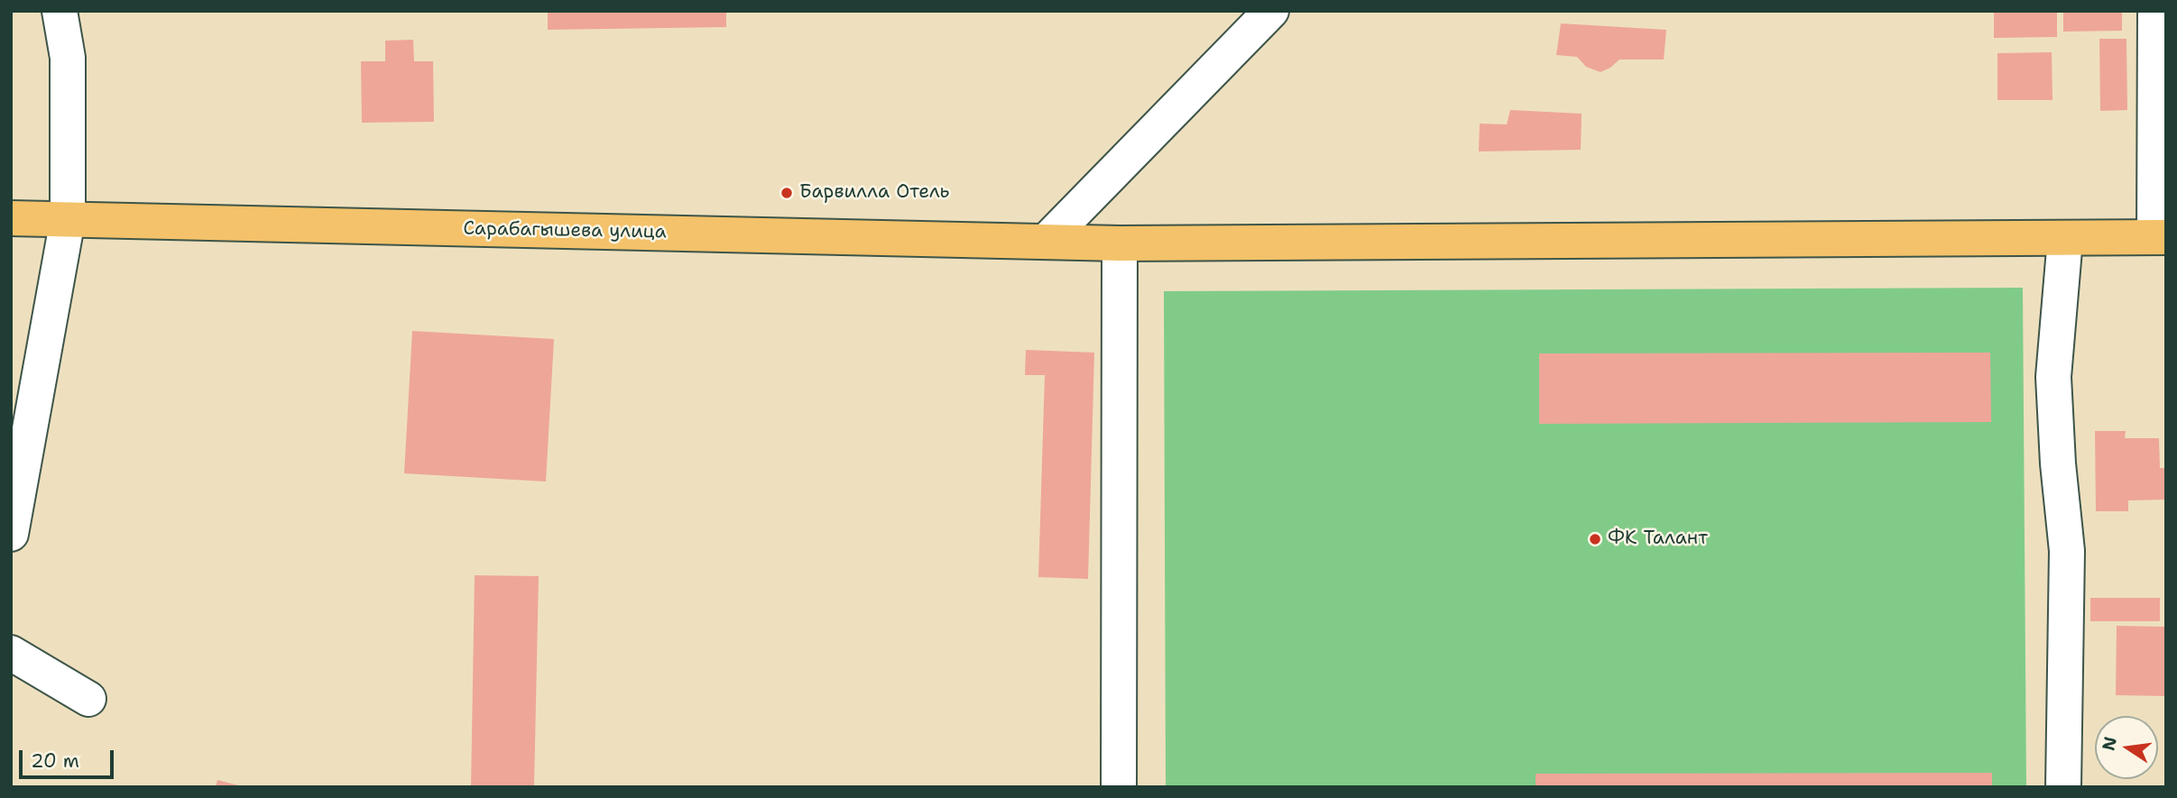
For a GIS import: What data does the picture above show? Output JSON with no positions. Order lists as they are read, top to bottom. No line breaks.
{"streets":{"main road":["Сарабагышева улица"]},"places":["Барвилла Отель","ФК Талант"],"scale_bar":"20 m","north":"left"}
